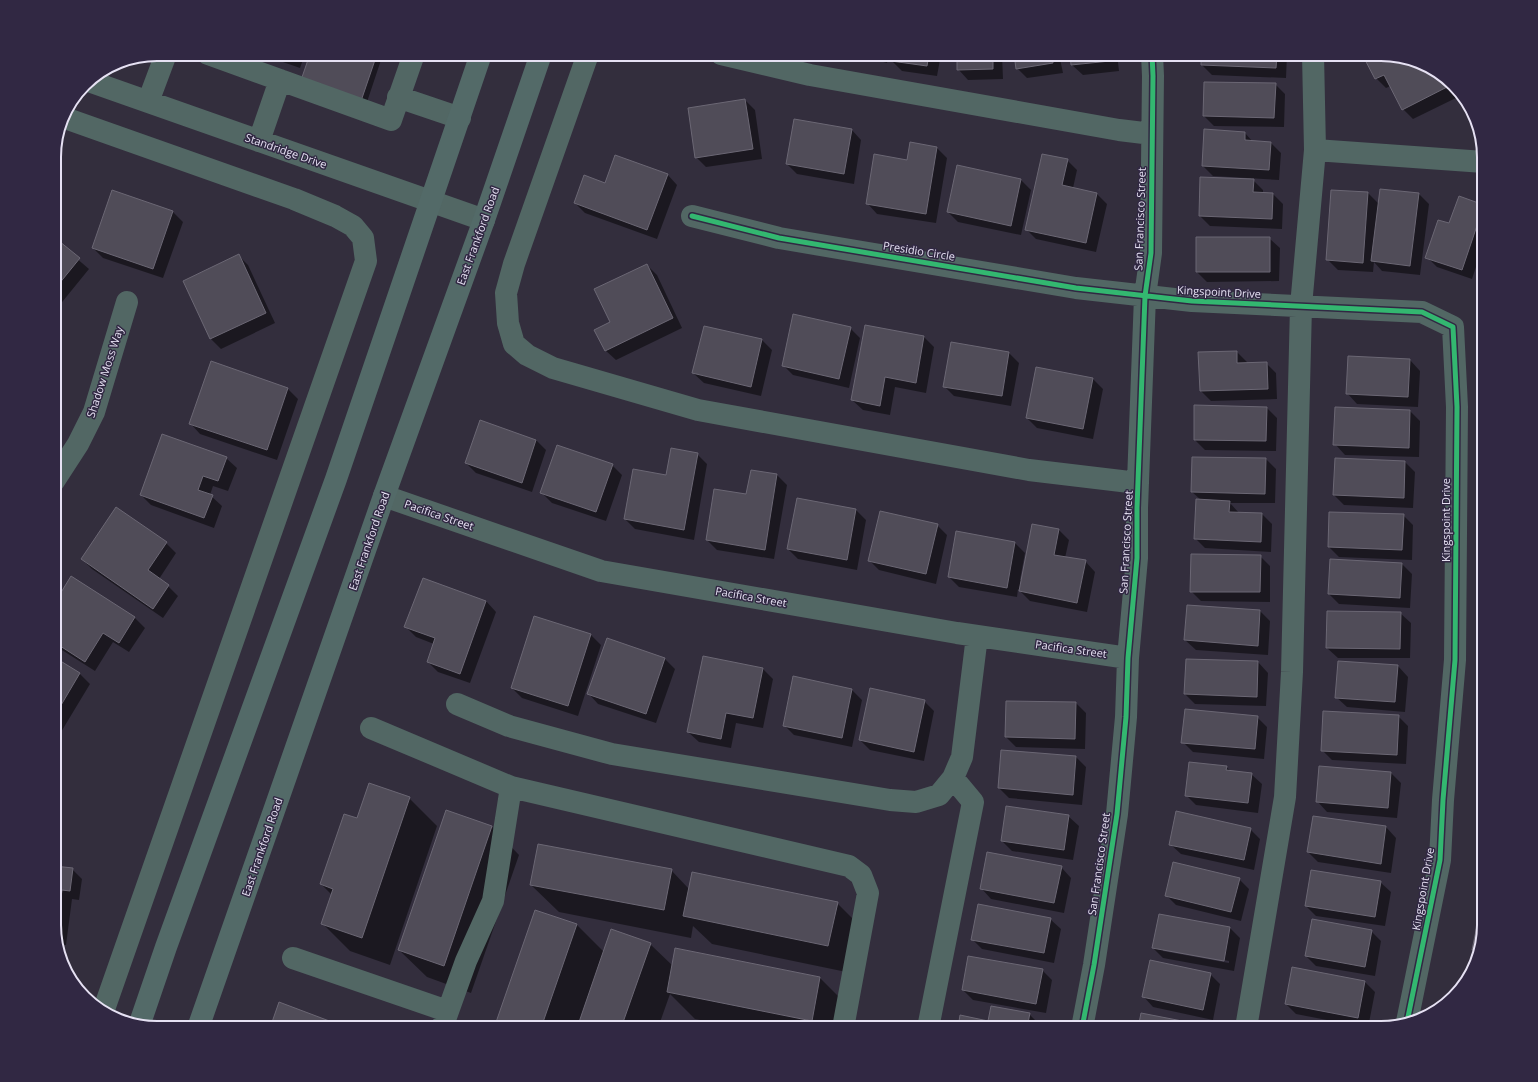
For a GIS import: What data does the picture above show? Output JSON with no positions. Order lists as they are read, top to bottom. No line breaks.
{"streets":{"main road":["East Frankford Road"],"street":["Standridge Drive","San Francisco Street","Presidio Circle","Kingspoint Drive","Shadow Moss Way","Pacifica Street"]},"crossings":[["Standridge Drive","East Frankford Road"],["San Francisco Street","Presidio Circle"],["San Francisco Street","Kingspoint Drive"],["San Francisco Street","Pacifica Street"],["East Frankford Road","Pacifica Street"],["Presidio Circle","Kingspoint Drive"]]}
